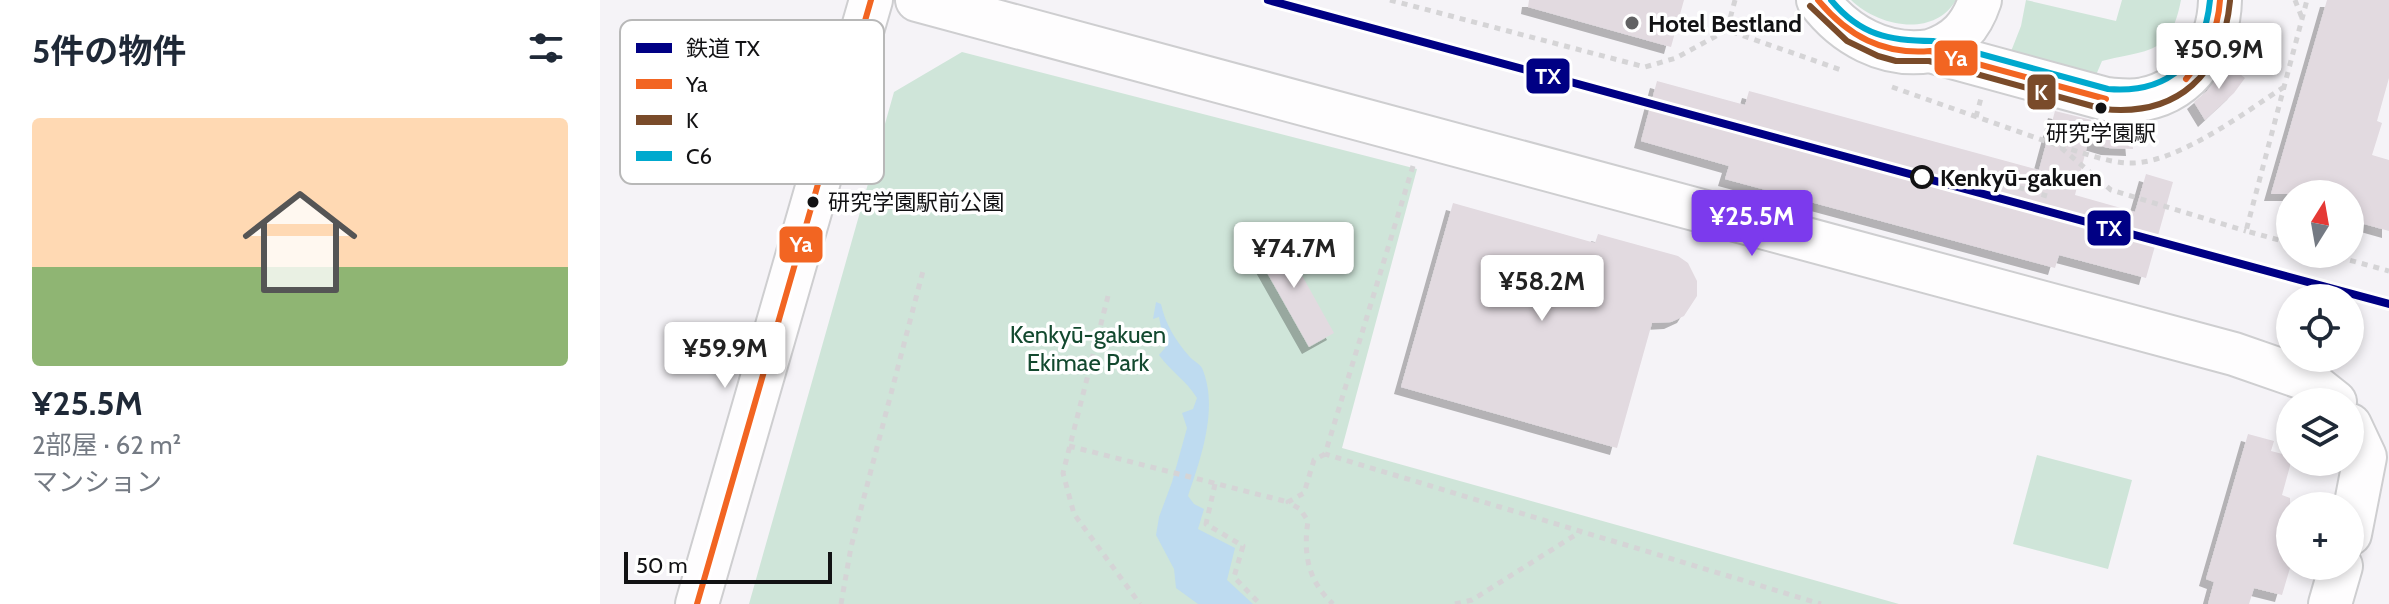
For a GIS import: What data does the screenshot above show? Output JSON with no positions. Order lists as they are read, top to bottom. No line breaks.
{"parks":["Kenkyū-gakuen Ekimae Park"],"places":["Hotel Bestland","研究学園駅","Kenkyū-gakuen","研究学園駅前公園"],"lines":["rail line TX","transit line Ya","transit line C6","transit line K"],"legend":["鉄道 TX","Ya","K","C6"],"scale_bar":"50 m","north":"top","page":{"heading":"5件の物件","price":["¥50.9M","¥25.5M","¥74.7M","¥58.2M","¥59.9M"],"list":[{"name":"¥25.5M","note":"2部屋 · 62 m² · マンション"}],"map_buttons":"+","scale":"50 m"}}
